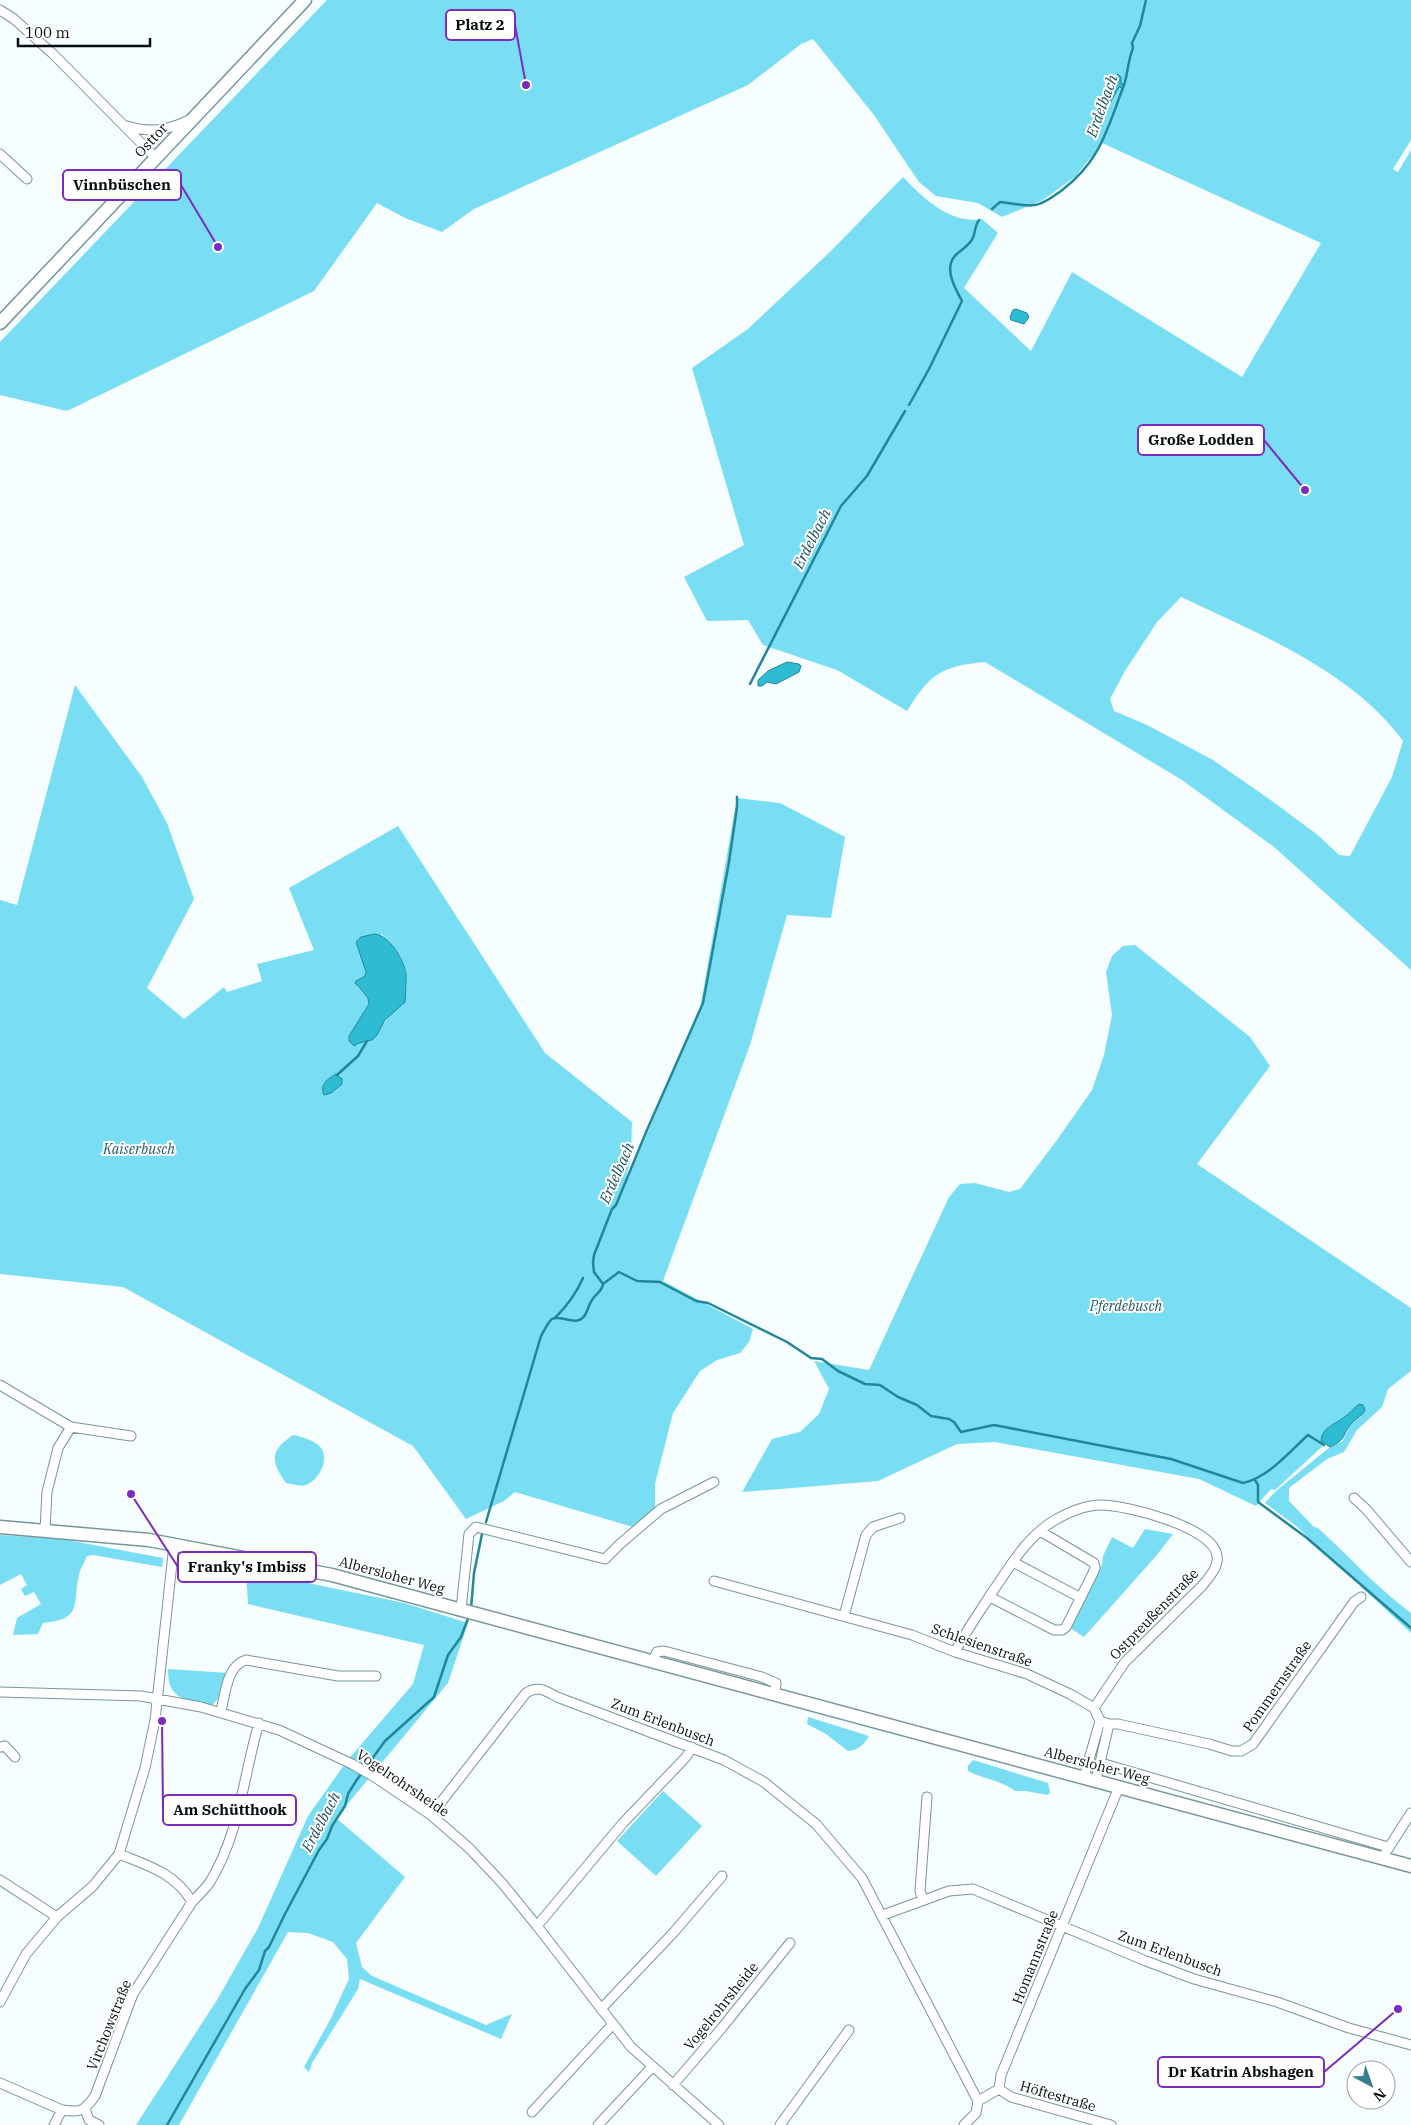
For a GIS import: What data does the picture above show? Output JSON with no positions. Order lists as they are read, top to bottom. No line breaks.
{"streets":{"main road":["Osttor","Albersloher Weg"],"street":["Ostpreußenstraße","Schlesienstraße","Pommernstraße","Zum Erlenbusch","Vogelrohrsheide","Homannstraße","Virchowstraße","Höftestraße"]},"crossings":[["Albersloher Weg","Homannstraße"],["Ostpreußenstraße","Schlesienstraße"],["Zum Erlenbusch","Vogelrohrsheide"],["Zum Erlenbusch","Homannstraße"],["Vogelrohrsheide","Virchowstraße"],["Homannstraße","Höftestraße"]],"water":["Erdelbach"],"parks":["Kaiserbusch","Pferdebusch"],"places":["Platz 2","Vinnbüschen","Große Lodden","Franky's Imbiss","Am Schütthook","Dr Katrin Abshagen"],"scale_bar":"100 m","north":"bottom right"}
